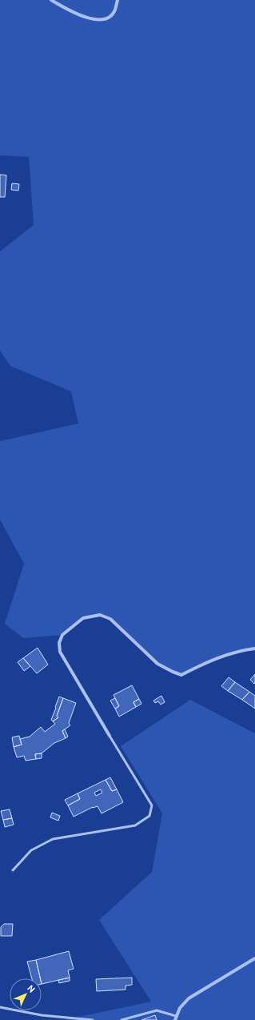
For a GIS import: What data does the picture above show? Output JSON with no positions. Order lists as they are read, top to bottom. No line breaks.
{"north":"top right"}
